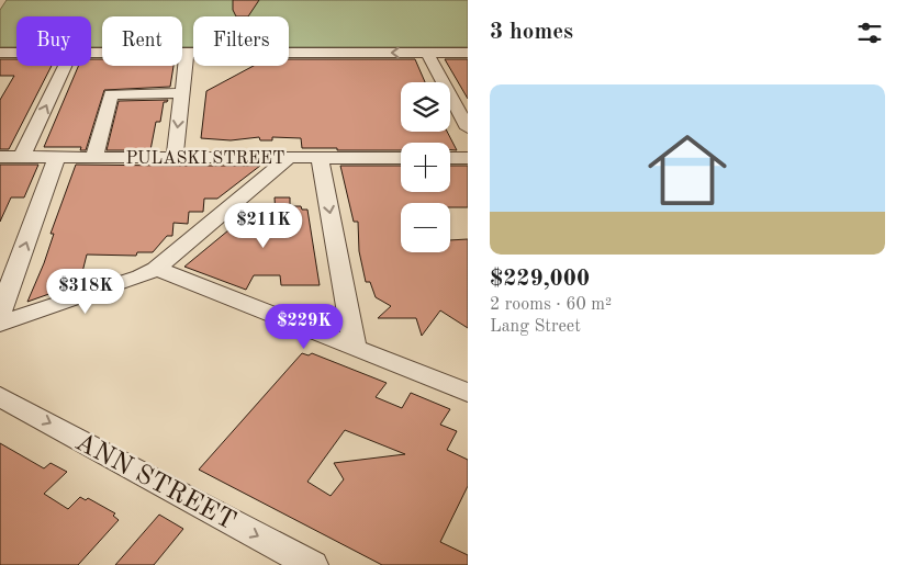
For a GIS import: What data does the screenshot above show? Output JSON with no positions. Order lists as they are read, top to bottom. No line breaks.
{"streets":{"street":["PULASKI STREET","ANN STREET"]},"one_way":["ANN STREET"],"page":{"heading":"3 homes","chip":["Buy","Rent","Filters"],"list":[{"name":"$229,000","note":"2 rooms · 60 m² · Lang Street"}],"map_buttons":["+","−"],"price":["$211K","$318K","$229K"]}}
